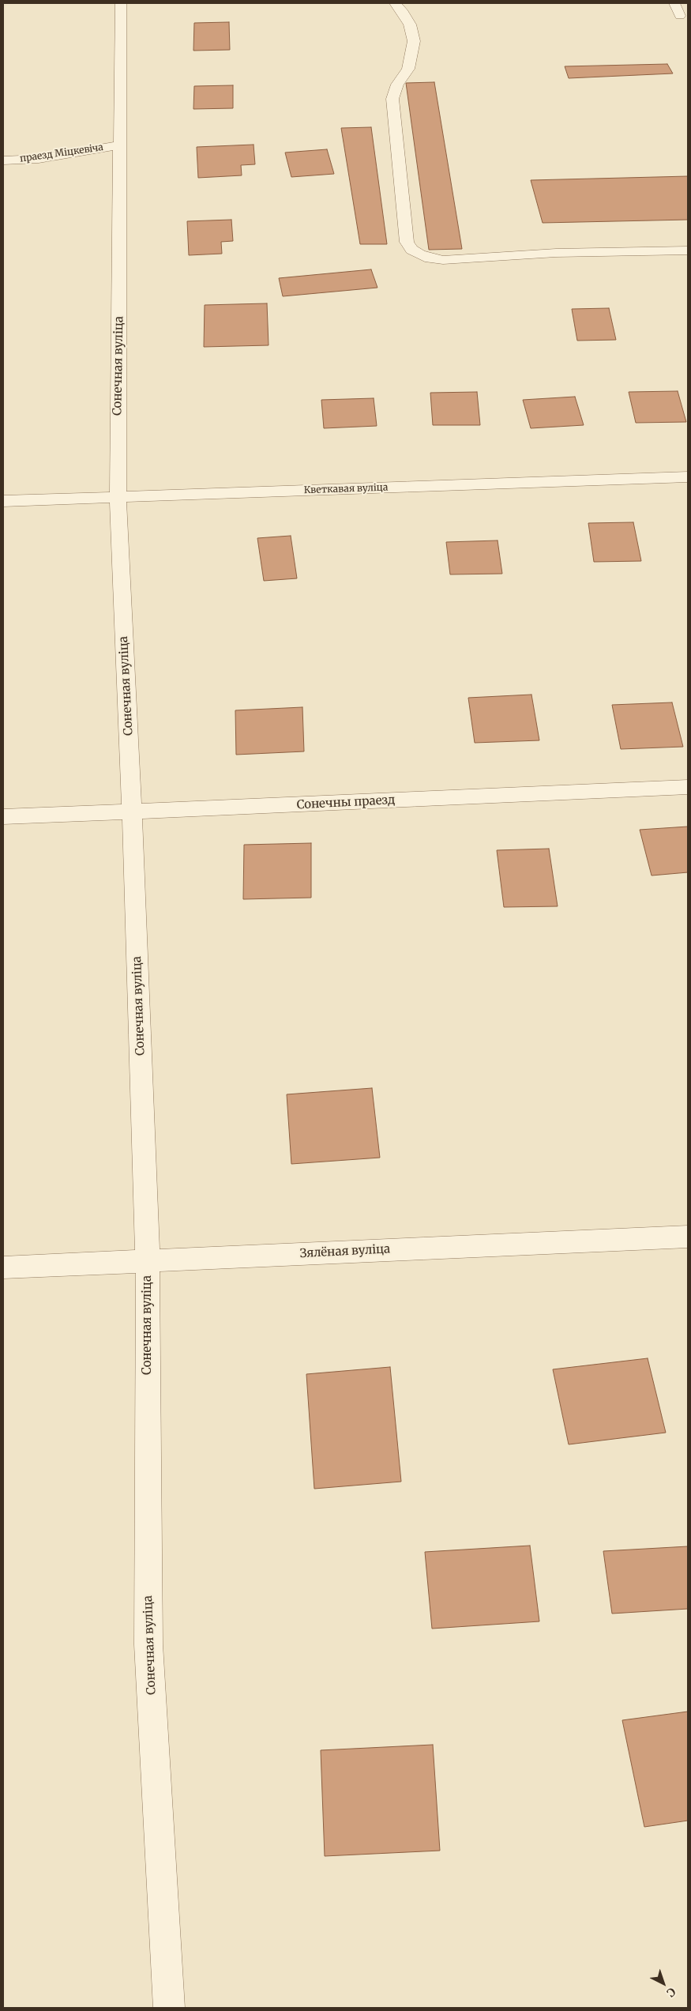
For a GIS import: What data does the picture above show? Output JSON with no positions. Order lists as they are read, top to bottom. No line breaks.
{"streets":{"street":["праезд Міцкевіча","Сонечная вуліца","Кветкавая вуліца","Сонечны праезд","Зялёная вуліца"]},"crossings":[["праезд Міцкевіча","Сонечная вуліца"],["Сонечная вуліца","Кветкавая вуліца"],["Сонечная вуліца","Сонечны праезд"],["Сонечная вуліца","Зялёная вуліца"]],"north":"bottom right"}
